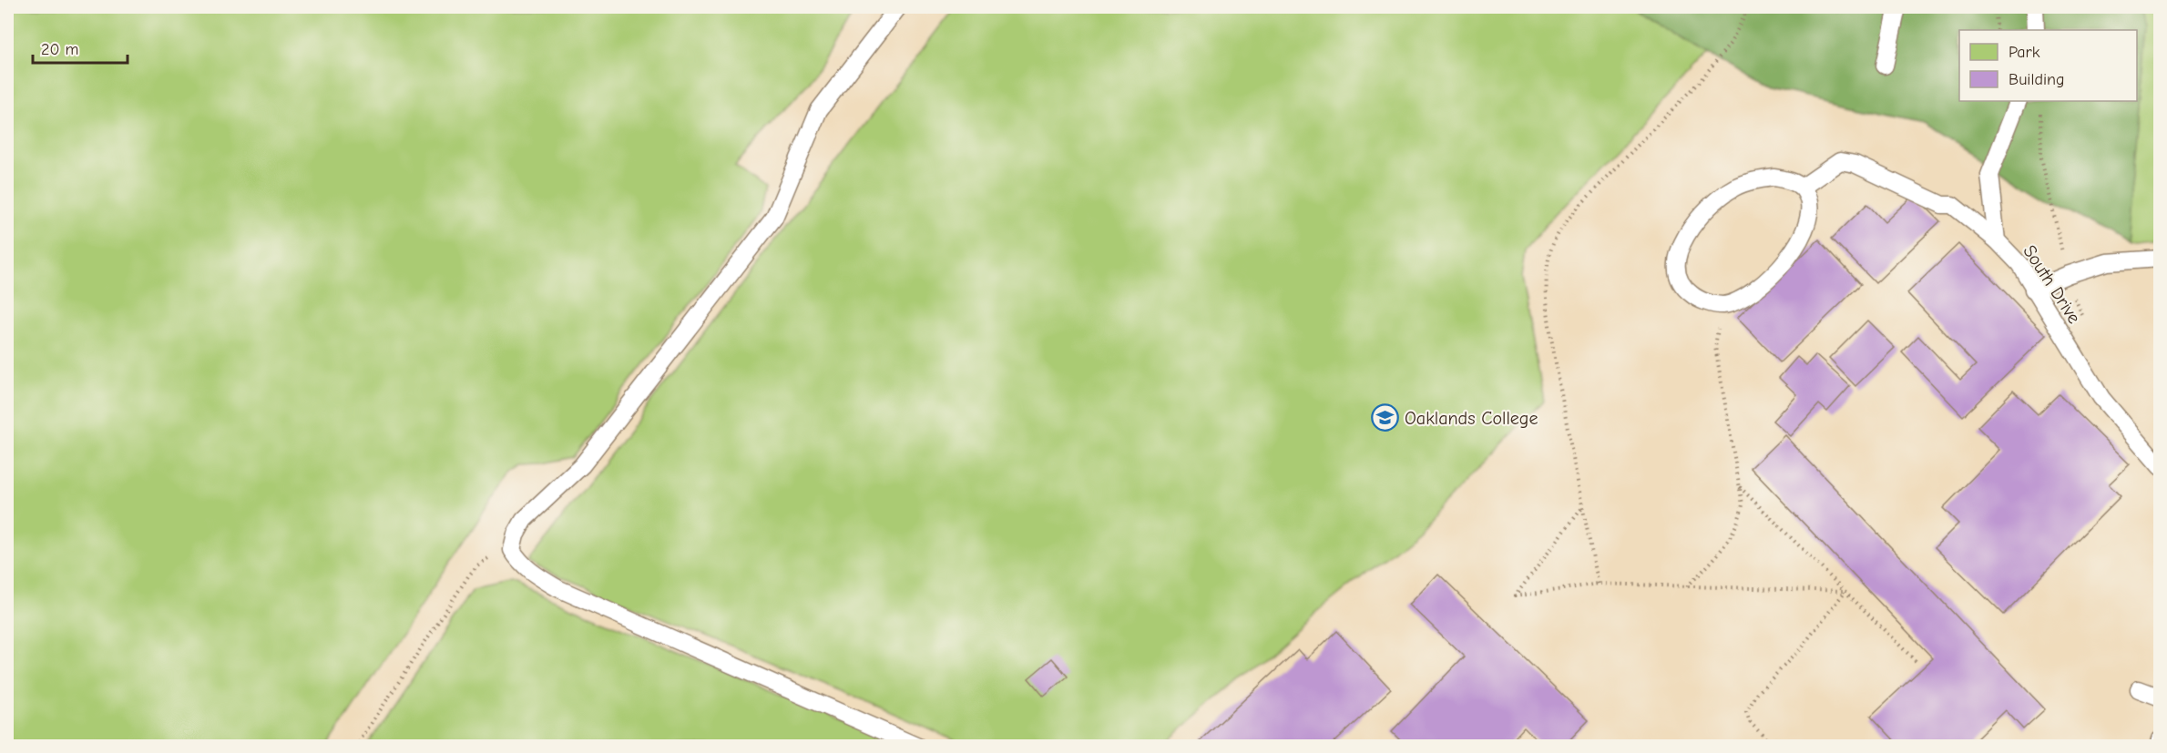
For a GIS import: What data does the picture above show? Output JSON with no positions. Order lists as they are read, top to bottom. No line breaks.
{"streets":{"lane":["South Drive"]},"places":{"school or university":["Oaklands College"]},"legend":["Park","Building"],"scale_bar":"20 m"}
